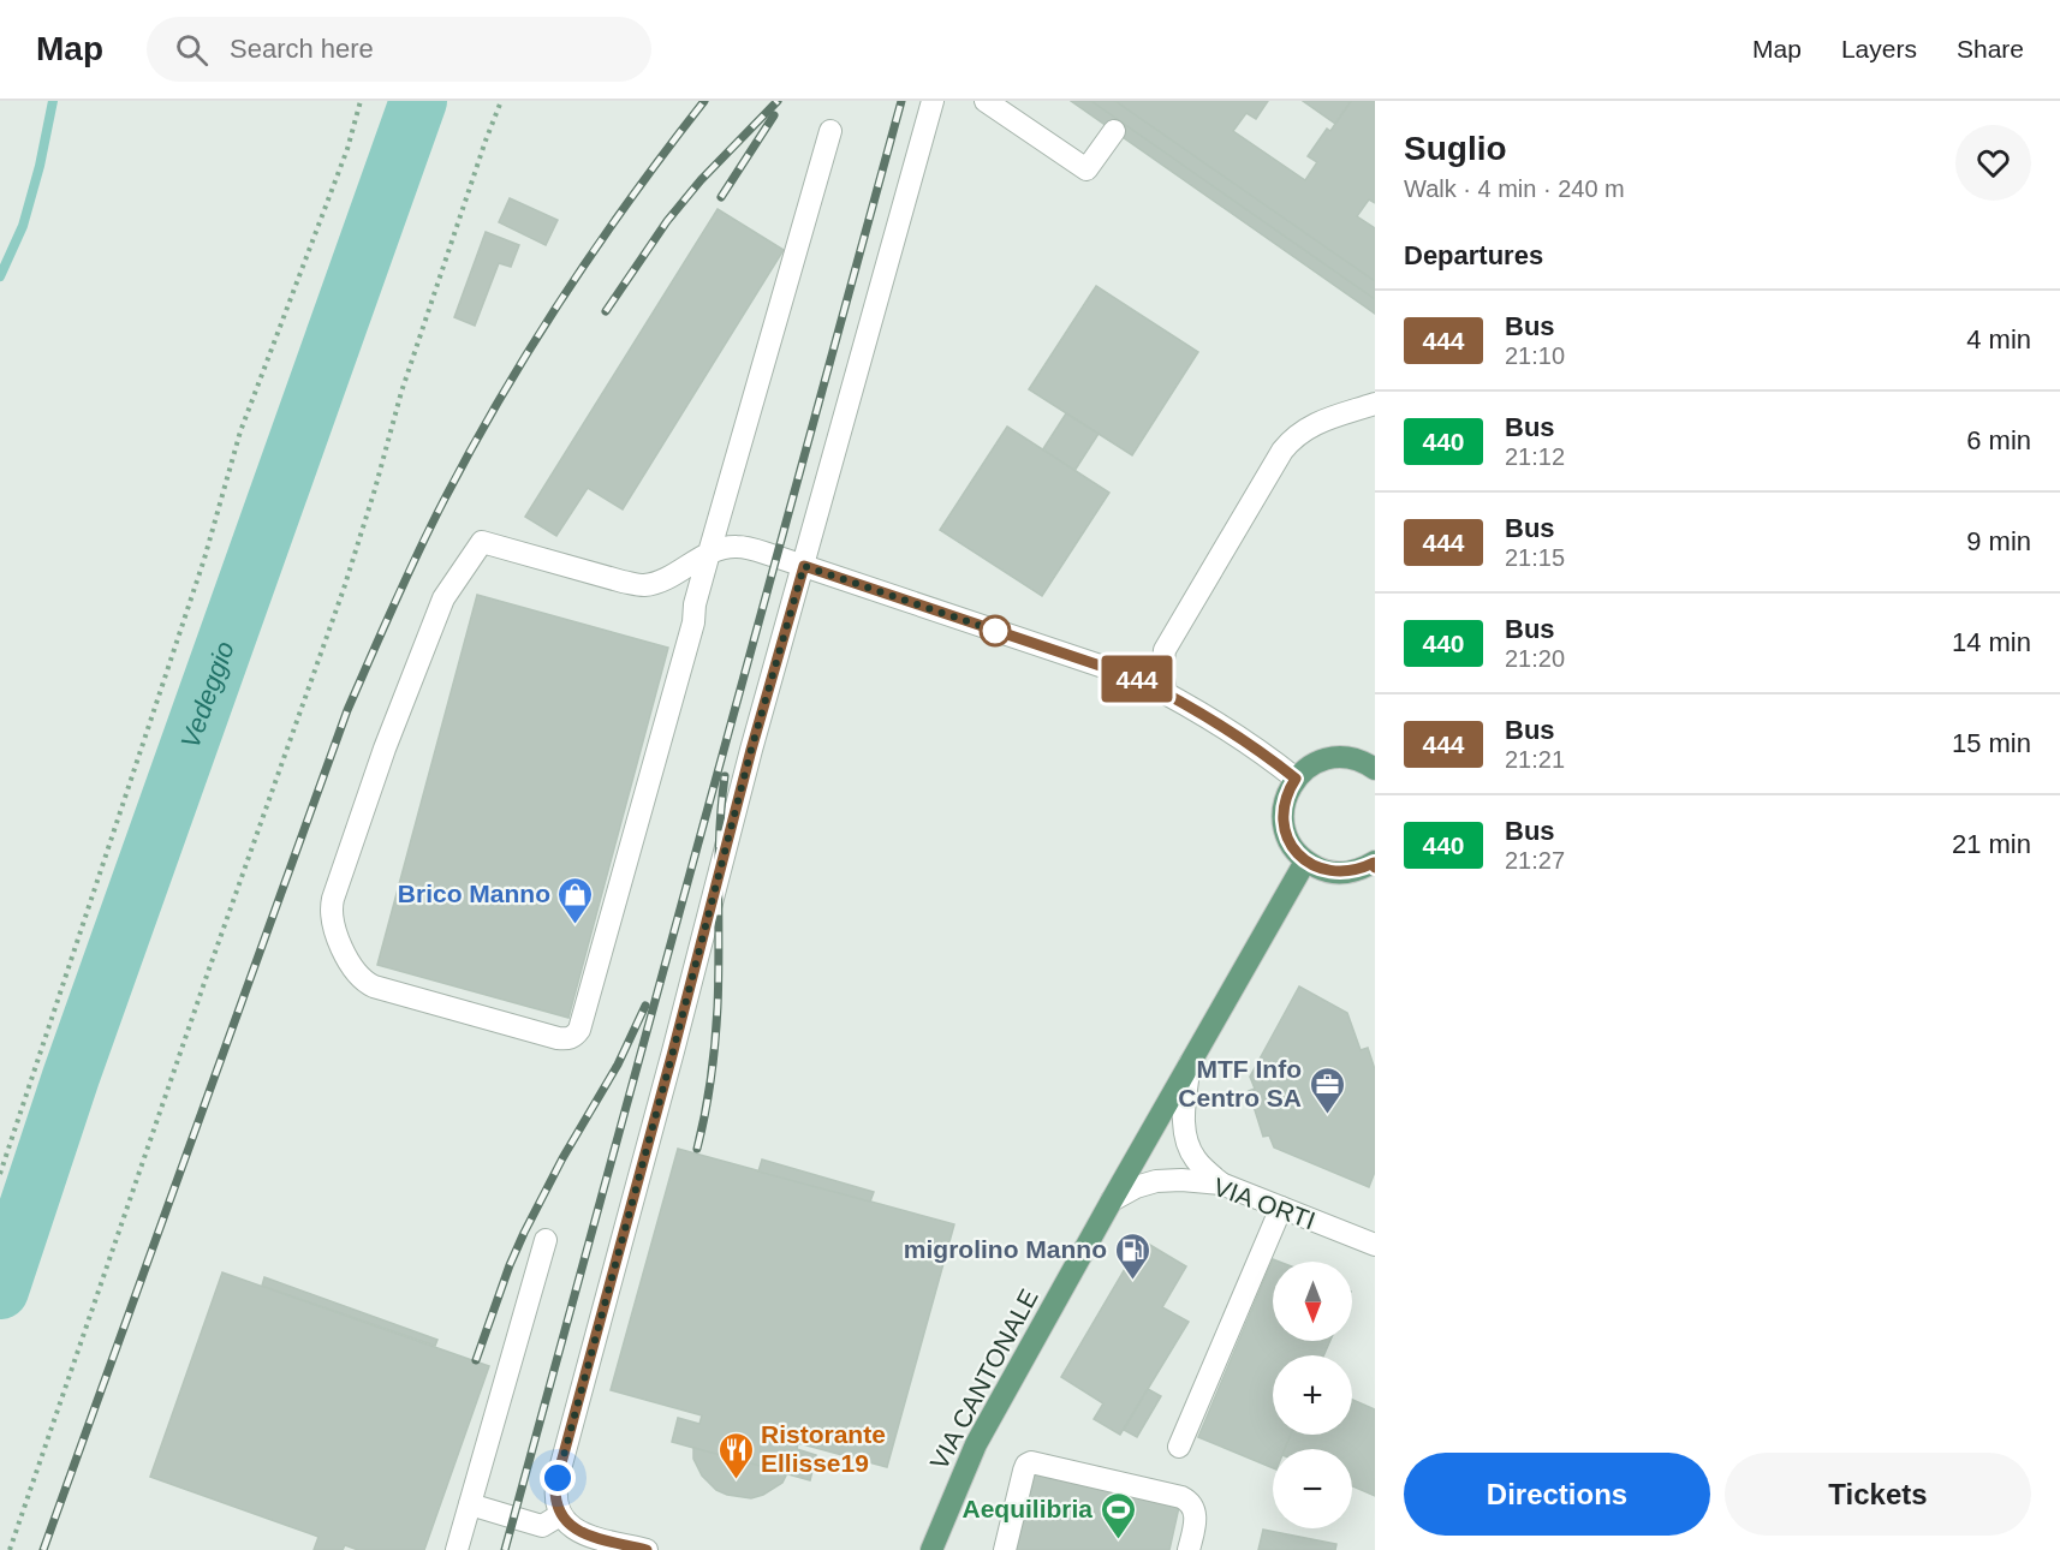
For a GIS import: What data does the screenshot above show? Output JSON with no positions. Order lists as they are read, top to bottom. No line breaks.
{"streets":{"main road":["VIA CANTONALE"],"street":["VIA ORTI"]},"crossings":[["VIA ORTI","VIA CANTONALE"]],"water":["Vedeggio"],"places":{"shop":["Brico Manno"],"office":["MTF Info Centro SA"],"fuel station":["migrolino Manno"],"restaurant":["Ristorante Ellisse19"],"sports":["Aequilibria"]},"lines":["bus line 444"],"north":"bottom","page":{"header":"Map","search":"Search here","nav":["Map","Layers","Share"],"on_map":"444","heading":[["Suglio","Walk · 4 min · 240 m"],"Departures"],"list":[{"mark":"444","name":"Bus","note":"21:10","value":"4 min"},{"mark":"440","name":"Bus","note":"21:12","value":"6 min"},{"mark":"444","name":"Bus","note":"21:15","value":"9 min"},{"mark":"440","name":"Bus","note":"21:20","value":"14 min"},{"mark":"444","name":"Bus","note":"21:21","value":"15 min"},{"mark":"440","name":"Bus","note":"21:27","value":"21 min"}],"map_buttons":["+","−"],"buttons":["Directions","Tickets"]}}
